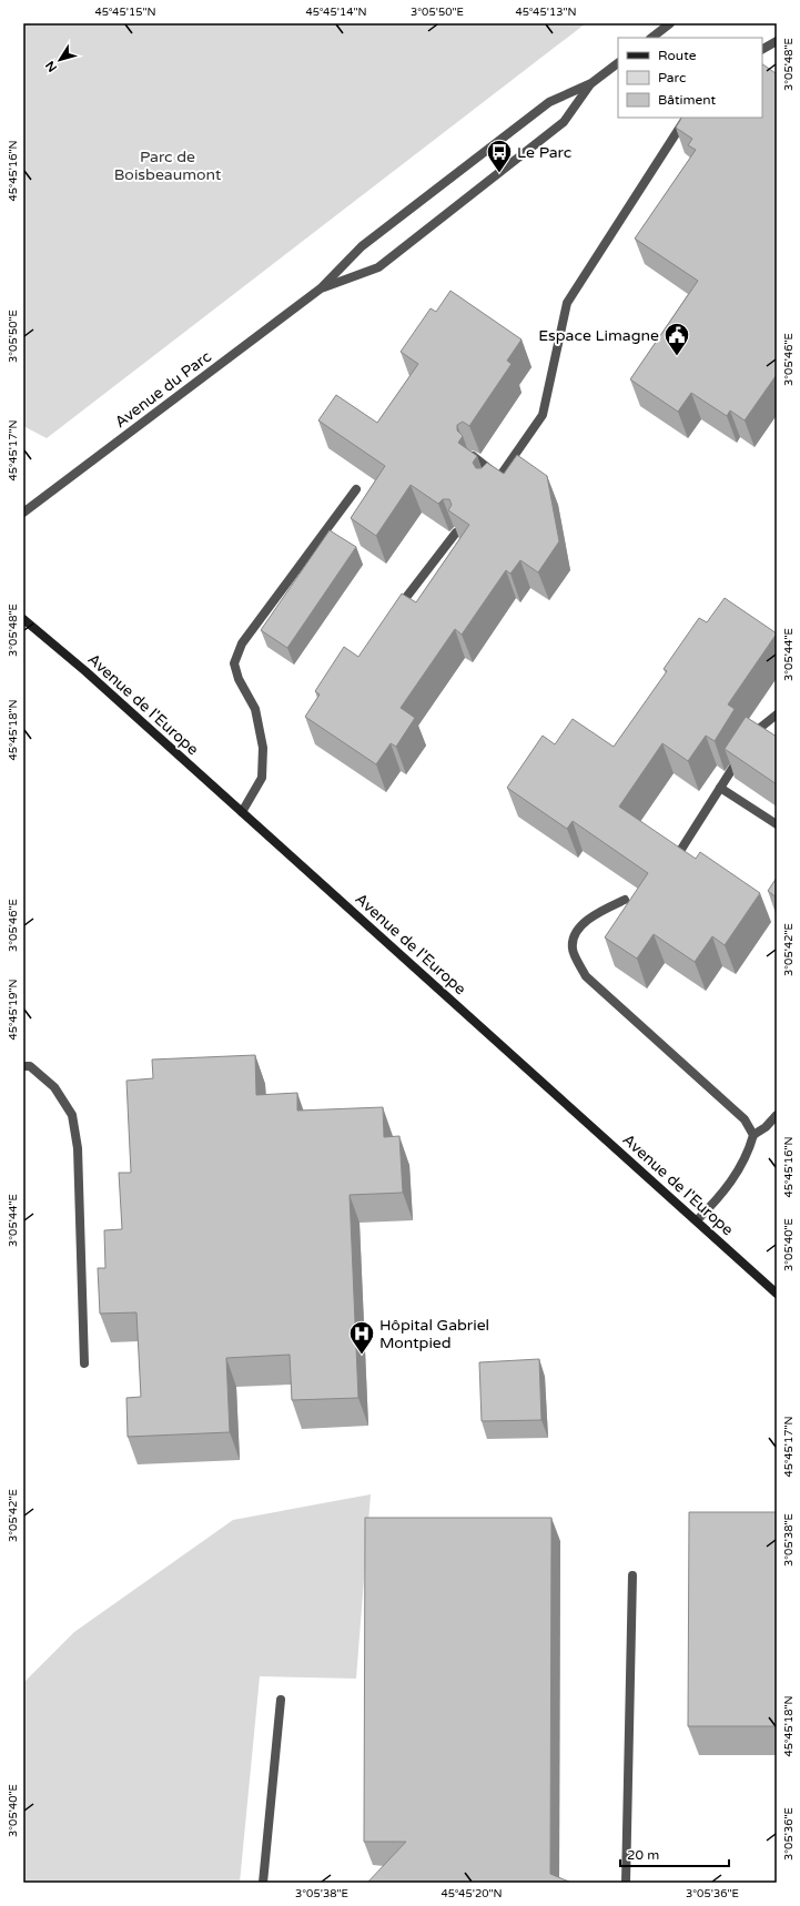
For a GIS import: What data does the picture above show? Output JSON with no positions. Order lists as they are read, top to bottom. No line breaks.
{"streets":{"main road":["Avenue de l'Europe"],"street":["Avenue du Parc"]},"parks":["Parc de Boisbeaumont"],"places":{"bus stop":["Le Parc"],"public building":["Espace Limagne"],"hospital":["Hôpital Gabriel Montpied"]},"legend":["Route","Parc","Bâtiment"],"scale_bar":"20 m","north":"bottom left","coordinates":["45°45'15\"N","45°45'14\"N","3°05'50\"E","45°45'13\"N","3°05'48\"E","45°45'16\"N","3°05'46\"E","45°45'17\"N","3°05'44\"E","45°45'18\"N","3°05'42\"E","45°45'19\"N","3°05'40\"E","3°05'38\"E","3°05'36\"E","45°45'20\"N"]}
